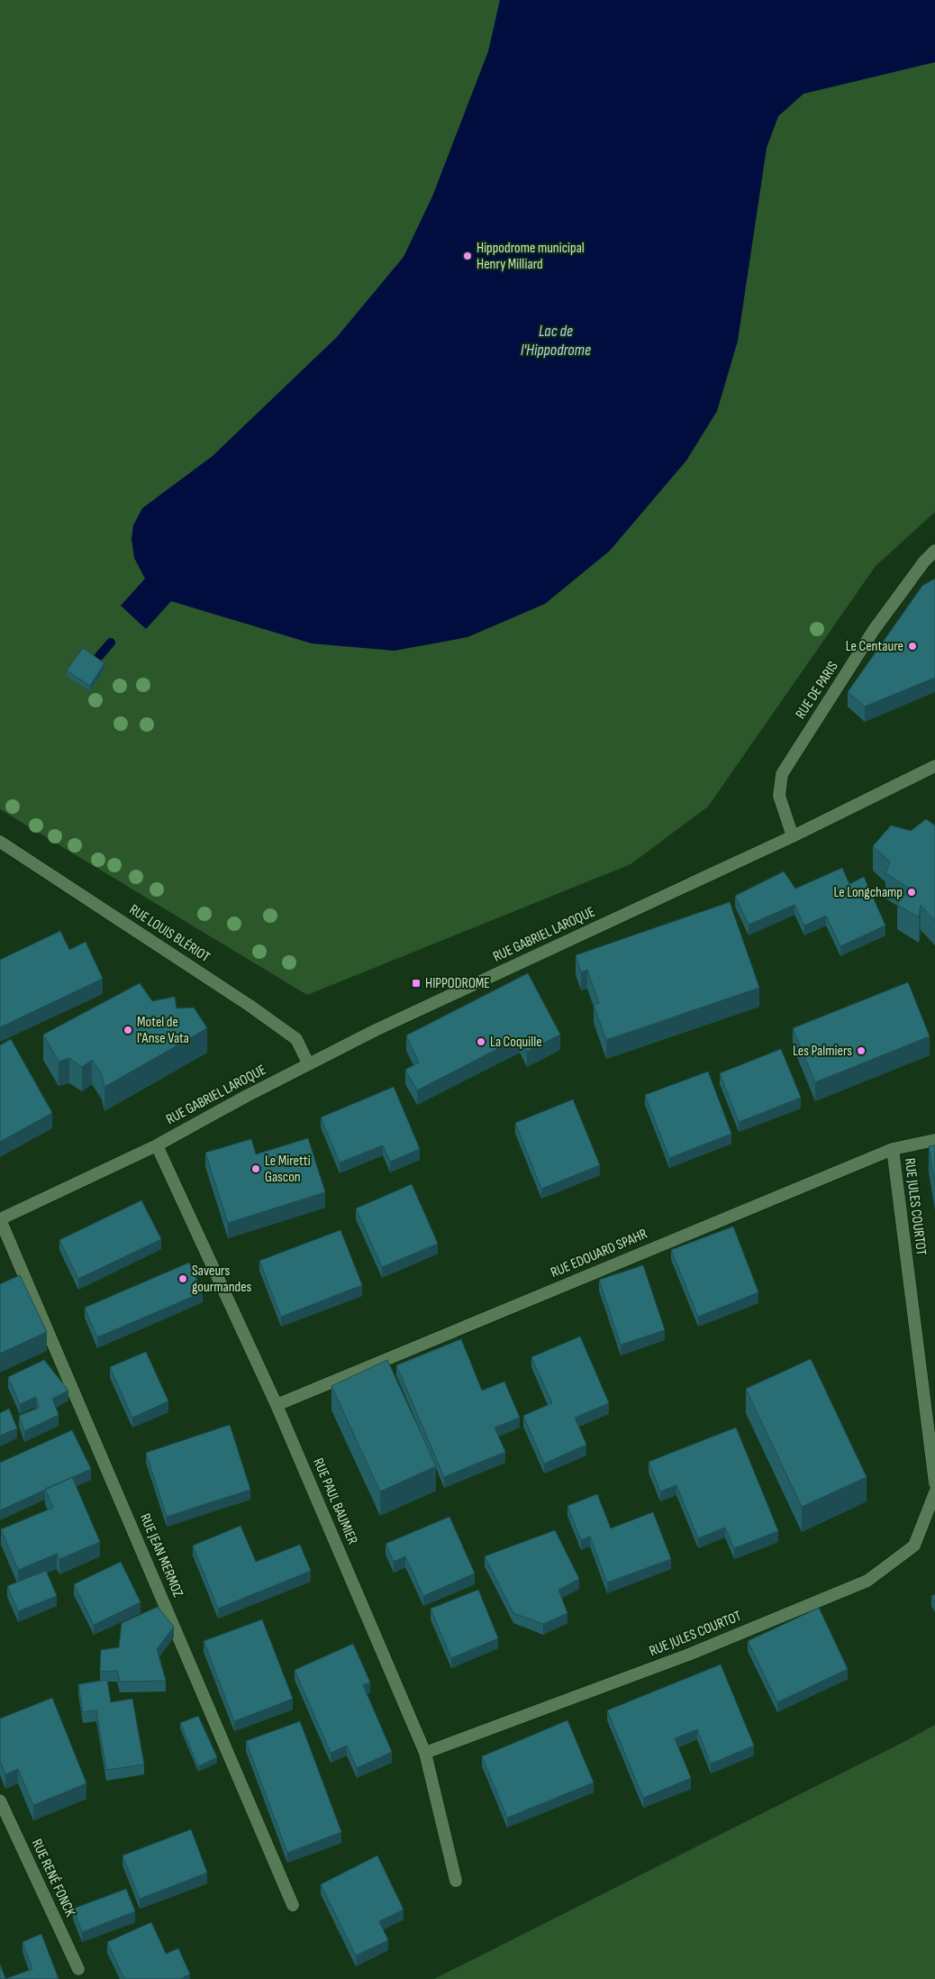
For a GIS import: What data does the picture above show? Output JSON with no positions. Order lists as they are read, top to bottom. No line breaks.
{"streets":{"street":["RUE DE PARIS","RUE LOUIS BLÉRIOT","RUE GABRIEL LAROQUE","RUE JULES COURTOT","RUE EDOUARD SPAHR","RUE PAUL BAUMIER","RUE JEAN MERMOZ","RUE RENÉ FONCK"]},"crossings":[["RUE DE PARIS","RUE GABRIEL LAROQUE"],["RUE LOUIS BLÉRIOT","RUE GABRIEL LAROQUE"],["RUE GABRIEL LAROQUE","RUE PAUL BAUMIER"],["RUE GABRIEL LAROQUE","RUE JEAN MERMOZ"],["RUE JULES COURTOT","RUE EDOUARD SPAHR"],["RUE JULES COURTOT","RUE PAUL BAUMIER"],["RUE EDOUARD SPAHR","RUE PAUL BAUMIER"]],"water":["Lac de l'Hippodrome"],"places":{"other":["Hippodrome municipal Henry Milliard","Le Centaure","Le Longchamp","Motel de l'Anse Vata","La Coquille","Les Palmiers","Le Miretti Gascon","Saveurs gourmandes"],"transit":["HIPPODROME"]}}
